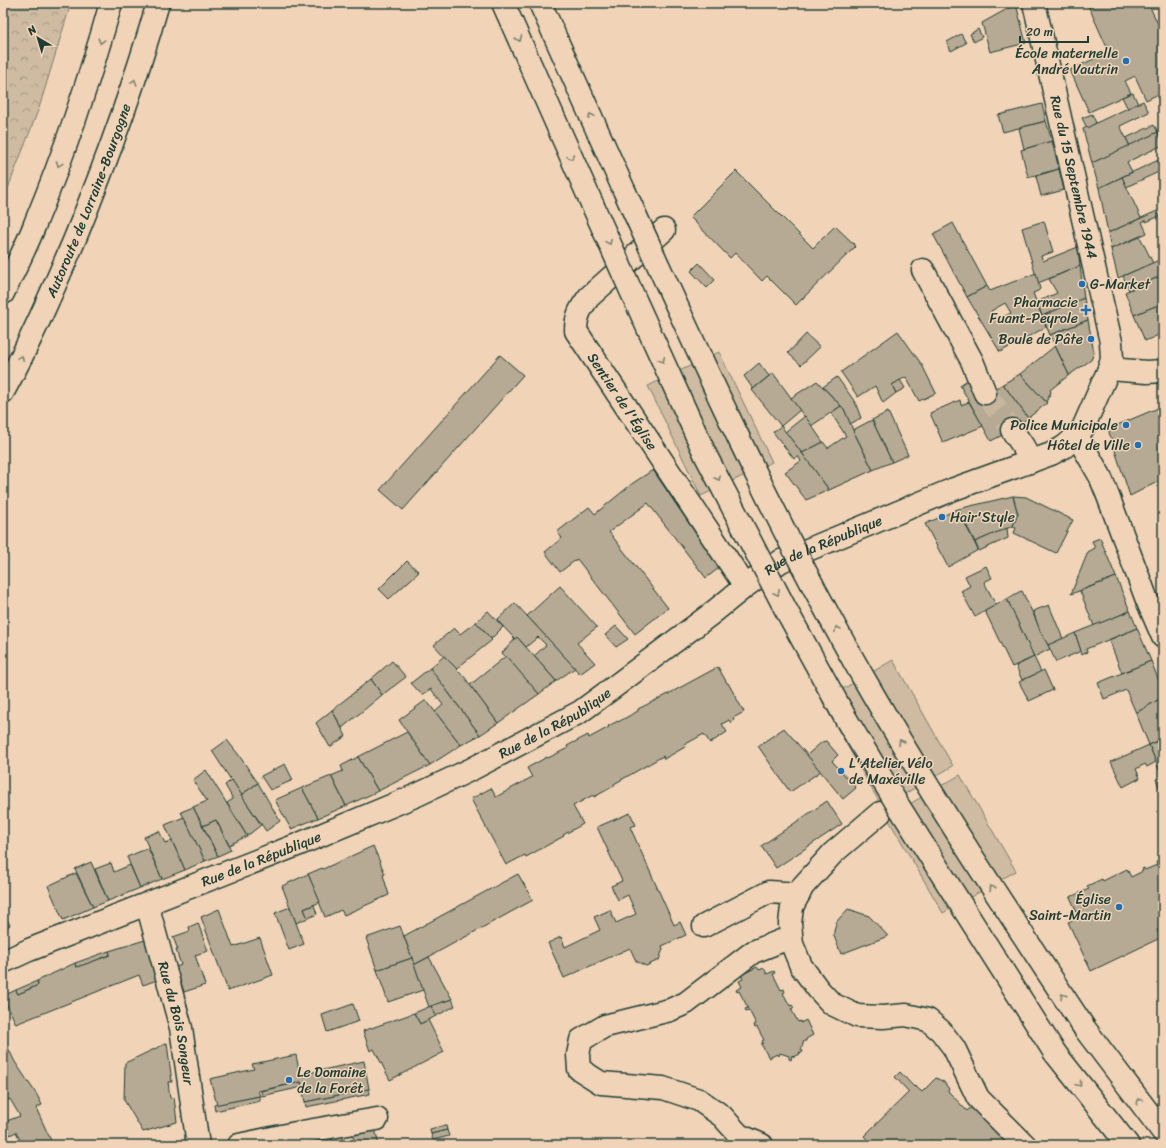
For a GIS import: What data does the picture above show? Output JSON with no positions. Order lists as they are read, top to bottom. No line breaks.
{"streets":{"main road":["Rue du 15 Septembre 1944","Autoroute de Lorraine-Bourgogne","Sentier de l'Église","Rue de la République","Rue du Bois Songeur"]},"crossings":[["Rue du 15 Septembre 1944","Rue de la République"],["Sentier de l'Église","Rue de la République"],["Rue de la République","Rue du Bois Songeur"]],"places":{"other":["École maternelle André Vautrin","G-Market","Boule de Pâte","Police Municipale","Hôtel de Ville","Hair'Style","L'Atelier Vélo de Maxéville","Église Saint-Martin","Le Domaine de la Forêt"],"health":["Pharmacie Fuant-Peyrole"]},"scale_bar":"20 m","north":"top left"}
